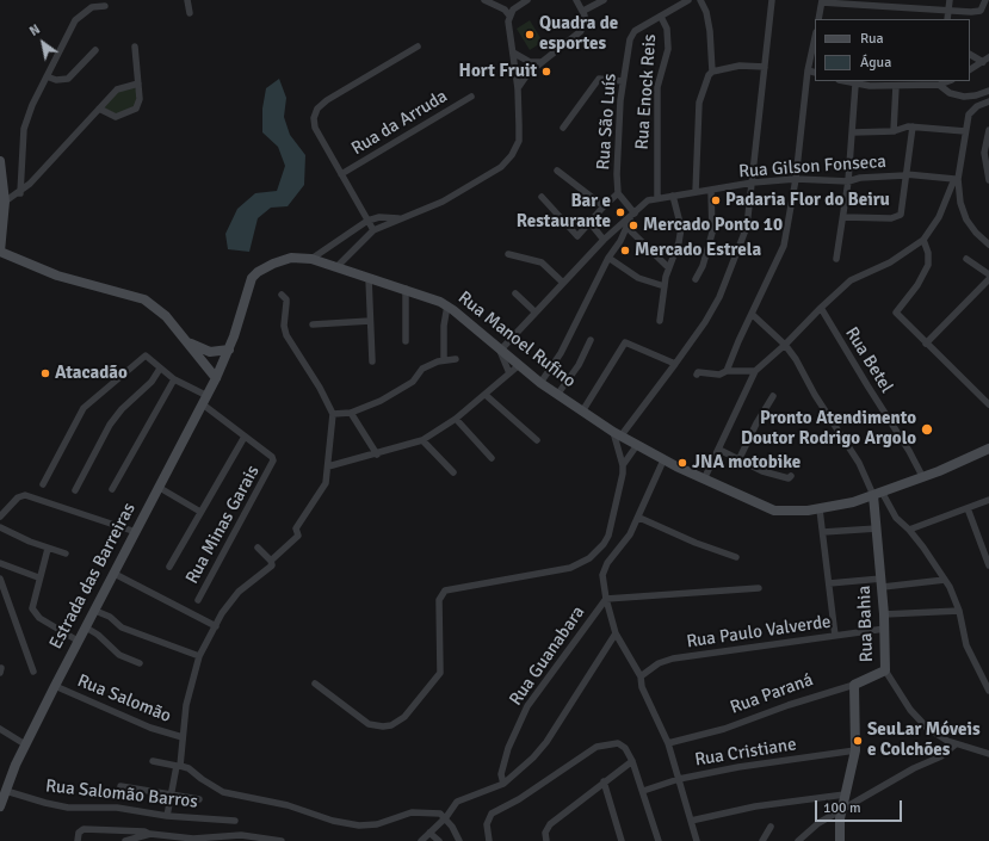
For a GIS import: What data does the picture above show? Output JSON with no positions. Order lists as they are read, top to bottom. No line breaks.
{"streets":{"main road":["Rua Manoel Rufino","Estrada das Barreiras","Rua Bahia","Rua Paraná"],"street":["Rua Enock Reis","Rua São Luís","Rua da Arruda","Rua Gilson Fonseca","Rua Betel","Rua Minas Garais","Rua Paulo Valverde","Rua Guanabara","Rua Salomão","Rua Cristiane","Rua Salomão Barros"]},"crossings":[["Rua Enock Reis","Rua São Luís"],["Rua Enock Reis","Rua Gilson Fonseca"],["Rua São Luís","Rua Gilson Fonseca"],["Rua Gilson Fonseca","Rua Manoel Rufino"],["Rua Manoel Rufino","Rua Betel"],["Rua Manoel Rufino","Estrada das Barreiras"],["Rua Manoel Rufino","Rua Bahia"],["Estrada das Barreiras","Rua Salomão"],["Estrada das Barreiras","Rua Salomão Barros"],["Rua Bahia","Rua Paulo Valverde"],["Rua Bahia","Rua Paraná"]],"places":["Quadra de esportes","Hort Fruit","Padaria Flor do Beiru","Bar e Restaurante","Mercado Ponto 10","Mercado Estrela","Atacadão","Pronto Atendimento Doutor Rodrigo Argolo","JNA motobike","SeuLar Móveis e Colchões"],"legend":["Rua","Água"],"scale_bar":"100 m","north":"top left"}
